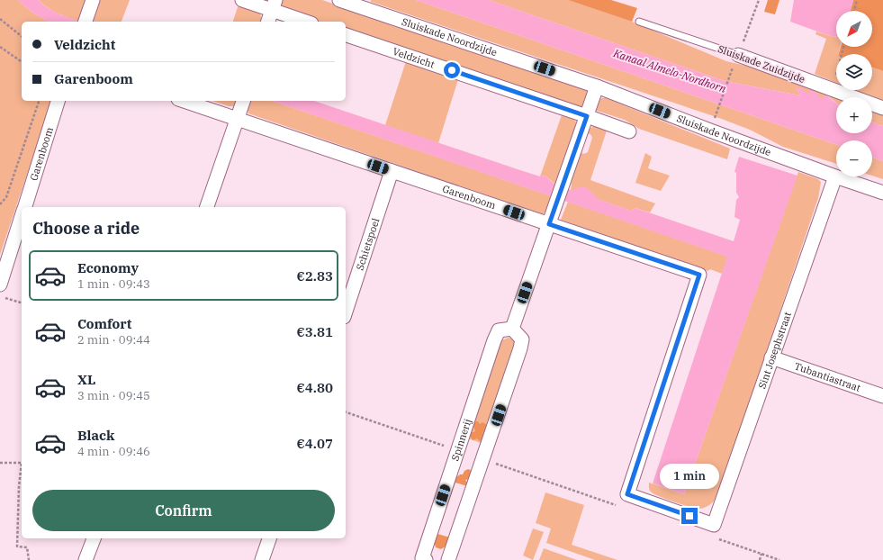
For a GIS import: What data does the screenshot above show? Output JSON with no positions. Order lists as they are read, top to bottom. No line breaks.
{"streets":{"street":["Sluiskade Noordzijde","Veldzicht","Sluiskade Zuidzijde","Garenboom","Schietspoel","Sint Josephstraat","Tubantiastraat","Spinnerij"]},"crossings":[["Sluiskade Noordzijde","Sint Josephstraat"],["Garenboom","Schietspoel"],["Garenboom","Sint Josephstraat"],["Sint Josephstraat","Tubantiastraat"]],"water":["Kanaal Almelo-Nordhorn"],"north":"bottom left","page":{"map_buttons":["+","−"],"banner":["Veldzicht","Garenboom"],"heading":"Choose a ride","list":[{"name":"Economy","note":"1 min · 09:43","value":"€2.83"},{"name":"Comfort","note":"2 min · 09:44","value":"€3.81"},{"name":"XL","note":"3 min · 09:45","value":"€4.80"},{"name":"Black","note":"4 min · 09:46","value":"€4.07"}],"bubble":"1 min","buttons":"Confirm"}}
